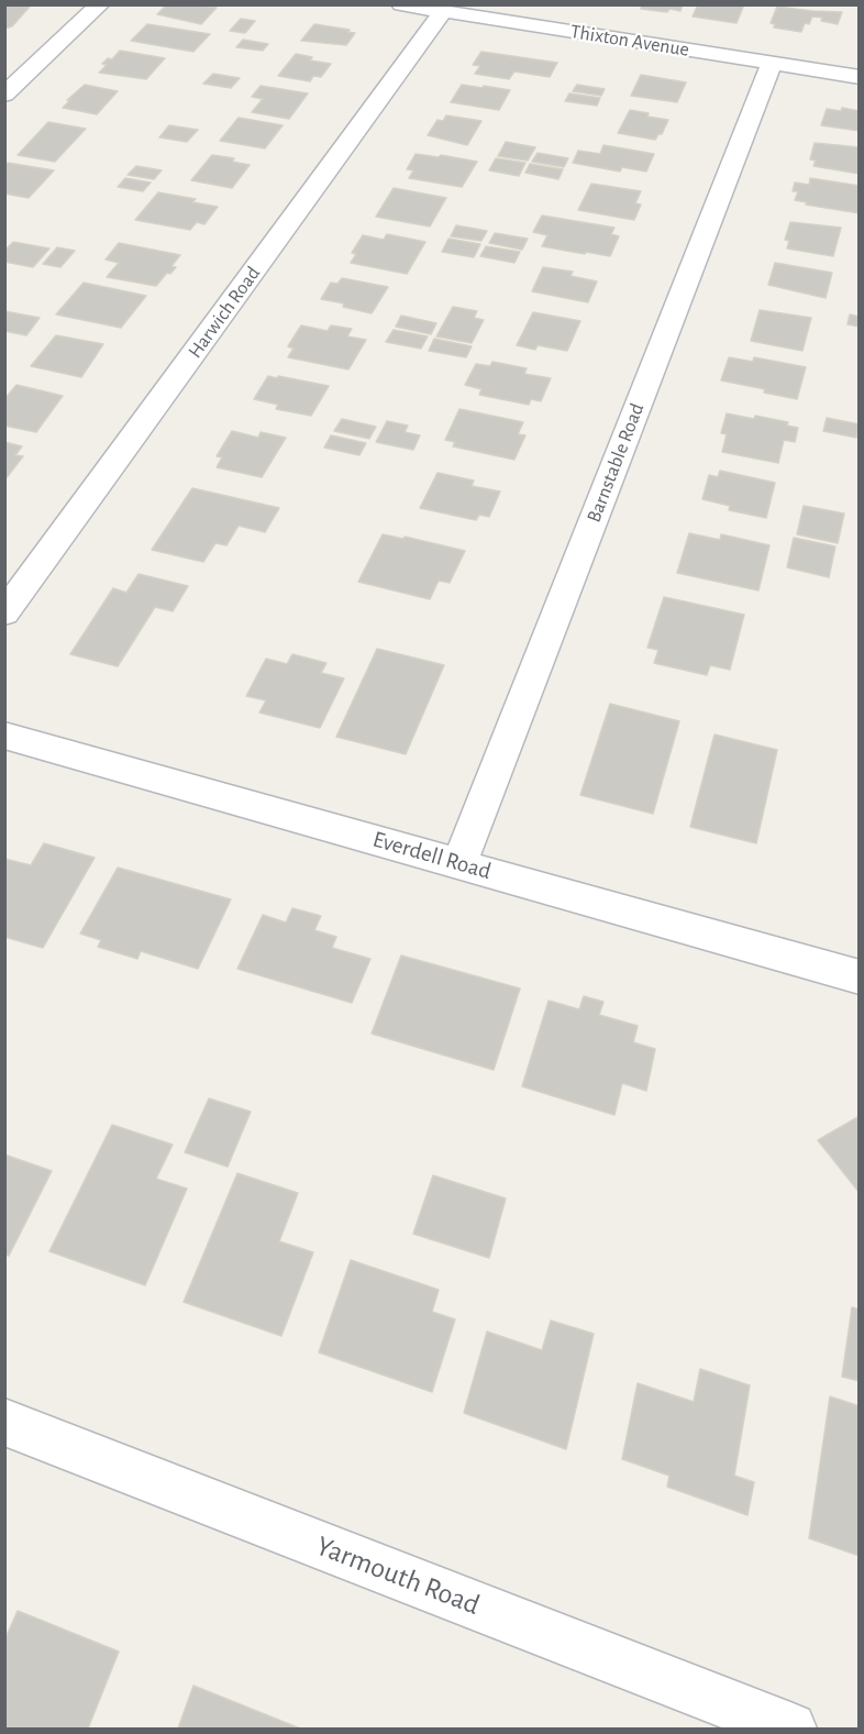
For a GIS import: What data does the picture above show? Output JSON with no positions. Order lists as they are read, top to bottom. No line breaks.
{"streets":{"street":["Thixton Avenue","Harwich Road","Barnstable Road","Everdell Road","Yarmouth Road"]},"crossings":[["Thixton Avenue","Harwich Road"],["Thixton Avenue","Barnstable Road"],["Barnstable Road","Everdell Road"]]}
